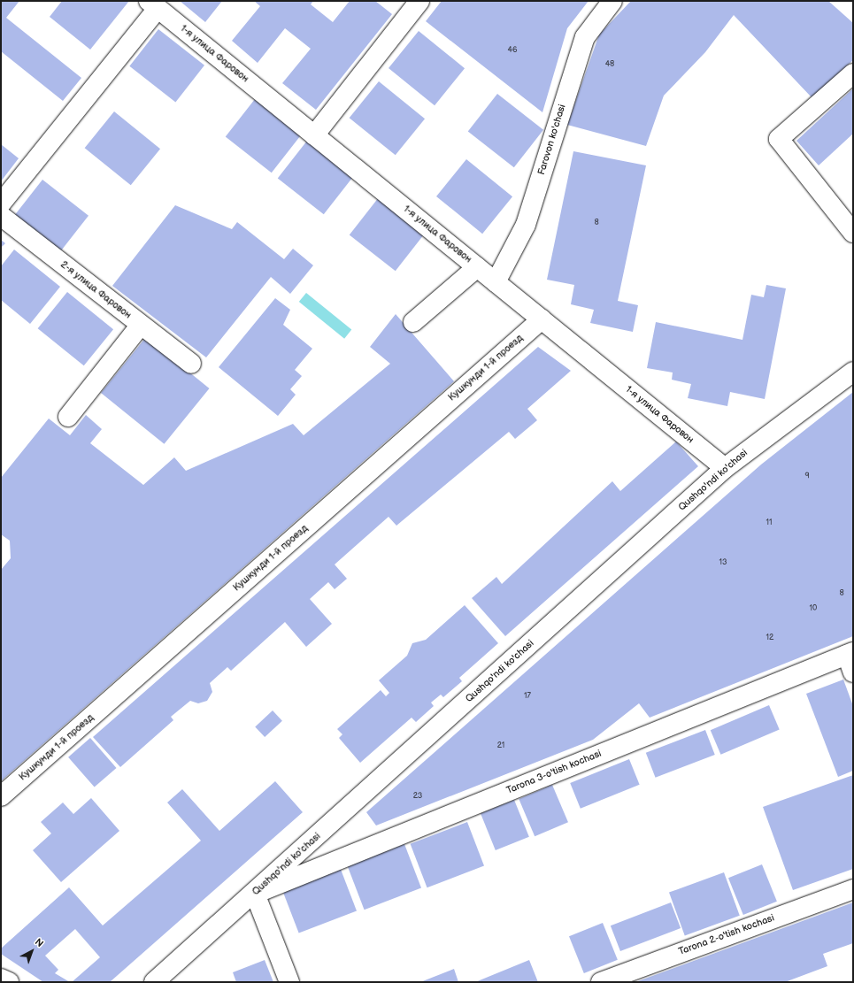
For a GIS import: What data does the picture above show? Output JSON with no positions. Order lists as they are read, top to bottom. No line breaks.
{"streets":{"street":["1-я улица Фаровон","Farovon ko'chasi","2-я улица Фаровон","Кушкунди 1-й проезд","Qushqo'ndi ko'chasi","Tarona 3-o'tish kochasi","Tarona 2-o'tish kochasi"]},"crossings":[["1-я улица Фаровон","Farovon ko'chasi"],["1-я улица Фаровон","Кушкунди 1-й проезд"],["1-я улица Фаровон","Qushqo'ndi ko'chasi"],["Qushqo'ndi ko'chasi","Tarona 3-o'tish kochasi"]],"house_numbers":["46","48","8","9","11","13","8","10","12","17","21","23"],"north":"top right"}
